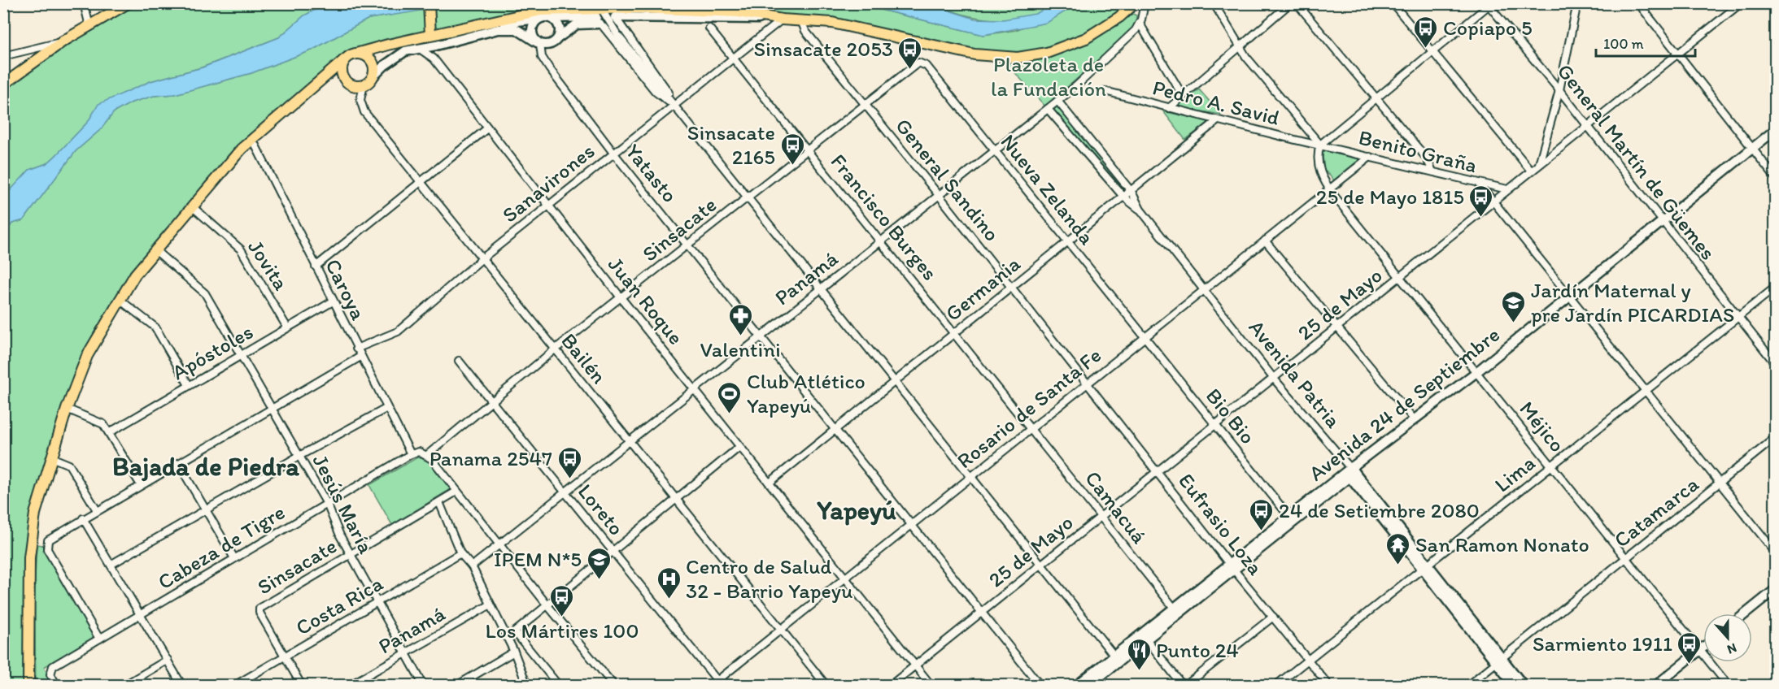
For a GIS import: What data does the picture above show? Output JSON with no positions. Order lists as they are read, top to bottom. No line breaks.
{"streets":{"main road":["Avenida Patria","Avenida 24 de Septiembre"],"street":["Pedro A. Savid","Benito Graña","General Martín de Güemes","Yatasto","General Sandino","Sanavirones","Nueva Zelanda","Francisco Burges","Sinsacate","Jovita","Panamá","Germania","Caroya","Juan Roque","25 de Mayo","Apóstoles","Bailén","Rosario de Santa Fe","Bio Bio","Méjico","Lima","Jesús María","Camacuá","Loreto","Catamarca","Eufrasio Loza","Cabeza de Tigre","Costa Rica"]},"crossings":[["Pedro A. Savid","Benito Graña"],["Pedro A. Savid","Germania"],["Pedro A. Savid","Méjico"],["Benito Graña","25 de Mayo"],["Benito Graña","Rosario de Santa Fe"],["Benito Graña","Méjico"],["General Martín de Güemes","25 de Mayo"],["General Martín de Güemes","Avenida 24 de Septiembre"],["General Martín de Güemes","Lima"],["Yatasto","Sanavirones"],["Yatasto","Sinsacate"],["Yatasto","Panamá"],["Yatasto","Germania"],["Yatasto","25 de Mayo"],["Yatasto","Rosario de Santa Fe"],["General Sandino","Sinsacate"],["General Sandino","Panamá"],["General Sandino","Germania"],["General Sandino","Rosario de Santa Fe"],["General Sandino","Eufrasio Loza"],["Sanavirones","Francisco Burges"],["Sanavirones","Caroya"],["Sanavirones","Juan Roque"],["Sanavirones","Bailén"],["Nueva Zelanda","Sinsacate"],["Nueva Zelanda","Panamá"],["Nueva Zelanda","Germania"],["Nueva Zelanda","Rosario de Santa Fe"],["Nueva Zelanda","Bio Bio"],["Francisco Burges","Sinsacate"],["Francisco Burges","Panamá"],["Francisco Burges","Germania"],["Francisco Burges","Rosario de Santa Fe"],["Francisco Burges","Camacuá"],["Sinsacate","Juan Roque"],["Sinsacate","Bailén"],["Sinsacate","Jesús María"],["Sinsacate","Loreto"],["Sinsacate","Costa Rica"],["Jovita","Apóstoles"],["Panamá","Juan Roque"],["Panamá","Bailén"],["Panamá","Jesús María"],["Panamá","Loreto"],["Germania","Juan Roque"],["Caroya","Apóstoles"],["Caroya","Cabeza de Tigre"],["Juan Roque","25 de Mayo"],["Juan Roque","Rosario de Santa Fe"],["25 de Mayo","Avenida Patria"],["25 de Mayo","Bio Bio"],["25 de Mayo","Méjico"],["25 de Mayo","Camacuá"],["25 de Mayo","Eufrasio Loza"],["Apóstoles","Jesús María"],["Bailén","Rosario de Santa Fe"],["Avenida Patria","Avenida 24 de Septiembre"],["Avenida Patria","Rosario de Santa Fe"],["Avenida Patria","Lima"],["Avenida Patria","Catamarca"],["Avenida 24 de Septiembre","Bio Bio"],["Avenida 24 de Septiembre","Méjico"],["Avenida 24 de Septiembre","Camacuá"],["Avenida 24 de Septiembre","Eufrasio Loza"],["Rosario de Santa Fe","Bio Bio"],["Rosario de Santa Fe","Méjico"],["Rosario de Santa Fe","Camacuá"],["Rosario de Santa Fe","Loreto"],["Rosario de Santa Fe","Eufrasio Loza"],["Méjico","Lima"],["Méjico","Catamarca"],["Lima","Eufrasio Loza"],["Jesús María","Cabeza de Tigre"],["Jesús María","Costa Rica"]],"districts":["Bajada de Piedra","Yapeyú"],"parks":["Plazoleta de la Fundación"],"places":{"bus stop":["Copiapo 5","Sinsacate 2053","Sinsacate 2165","25 de Mayo 1815","Panama 2547","24 de Setiembre 2080","Los Mártires 100","Sarmiento 1911"],"school or university":["Jardín Maternal y pre Jardín PICARDIAS","IPEM N*5"],"pharmacy":["Valentini"],"sports":["Club Atlético Yapeyú"],"temple":["San Ramon Nonato"],"hospital":["Centro de Salud 32 - Barrio Yapeyu"],"restaurant":["Punto 24"]},"scale_bar":"100 m","north":"bottom"}
